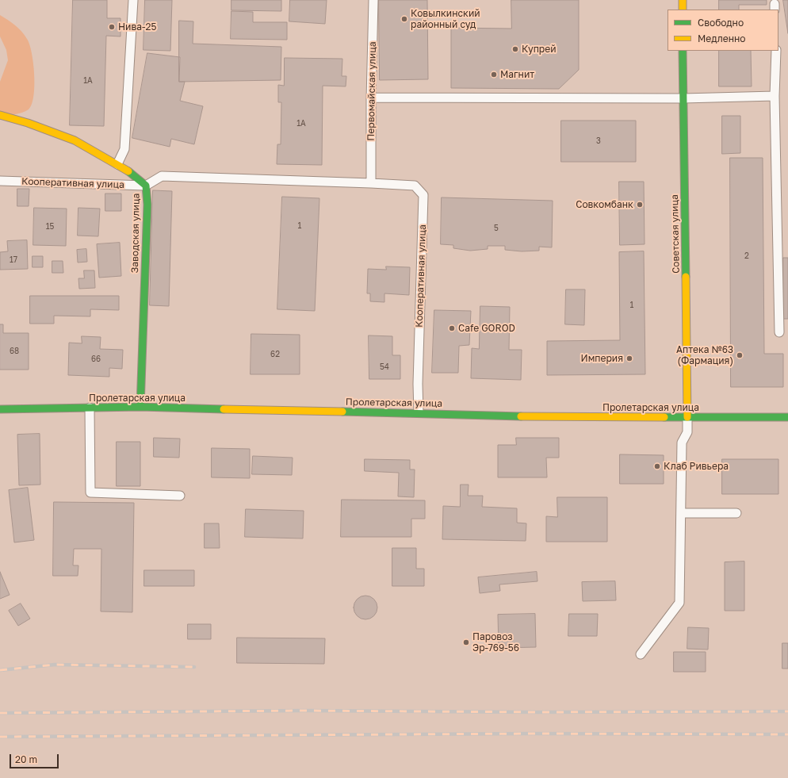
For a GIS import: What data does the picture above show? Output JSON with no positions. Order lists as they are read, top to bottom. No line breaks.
{"streets":{"street":["Заводская улица","Советская улица","Пролетарская улица"],"lane":["Первомайская улица","Кооперативная улица"]},"crossings":[["Первомайская улица","Кооперативная улица"],["Кооперативная улица","Заводская улица"],["Кооперативная улица","Пролетарская улица"],["Заводская улица","Пролетарская улица"],["Советская улица","Пролетарская улица"]],"places":["Ковылкинский районный суд","Нива-25","Купрей","Магнит","Совкомбанк","Cafe GOROD","Аптека №63 (Фармация)","Империя","Клаб Ривьера","Паровоз Эр-769-56"],"house_numbers":["1А","1А","3","1","15","5","2","17","1","68","62","66","54"],"legend":["Свободно","Медленно"],"scale_bar":"20 m"}
